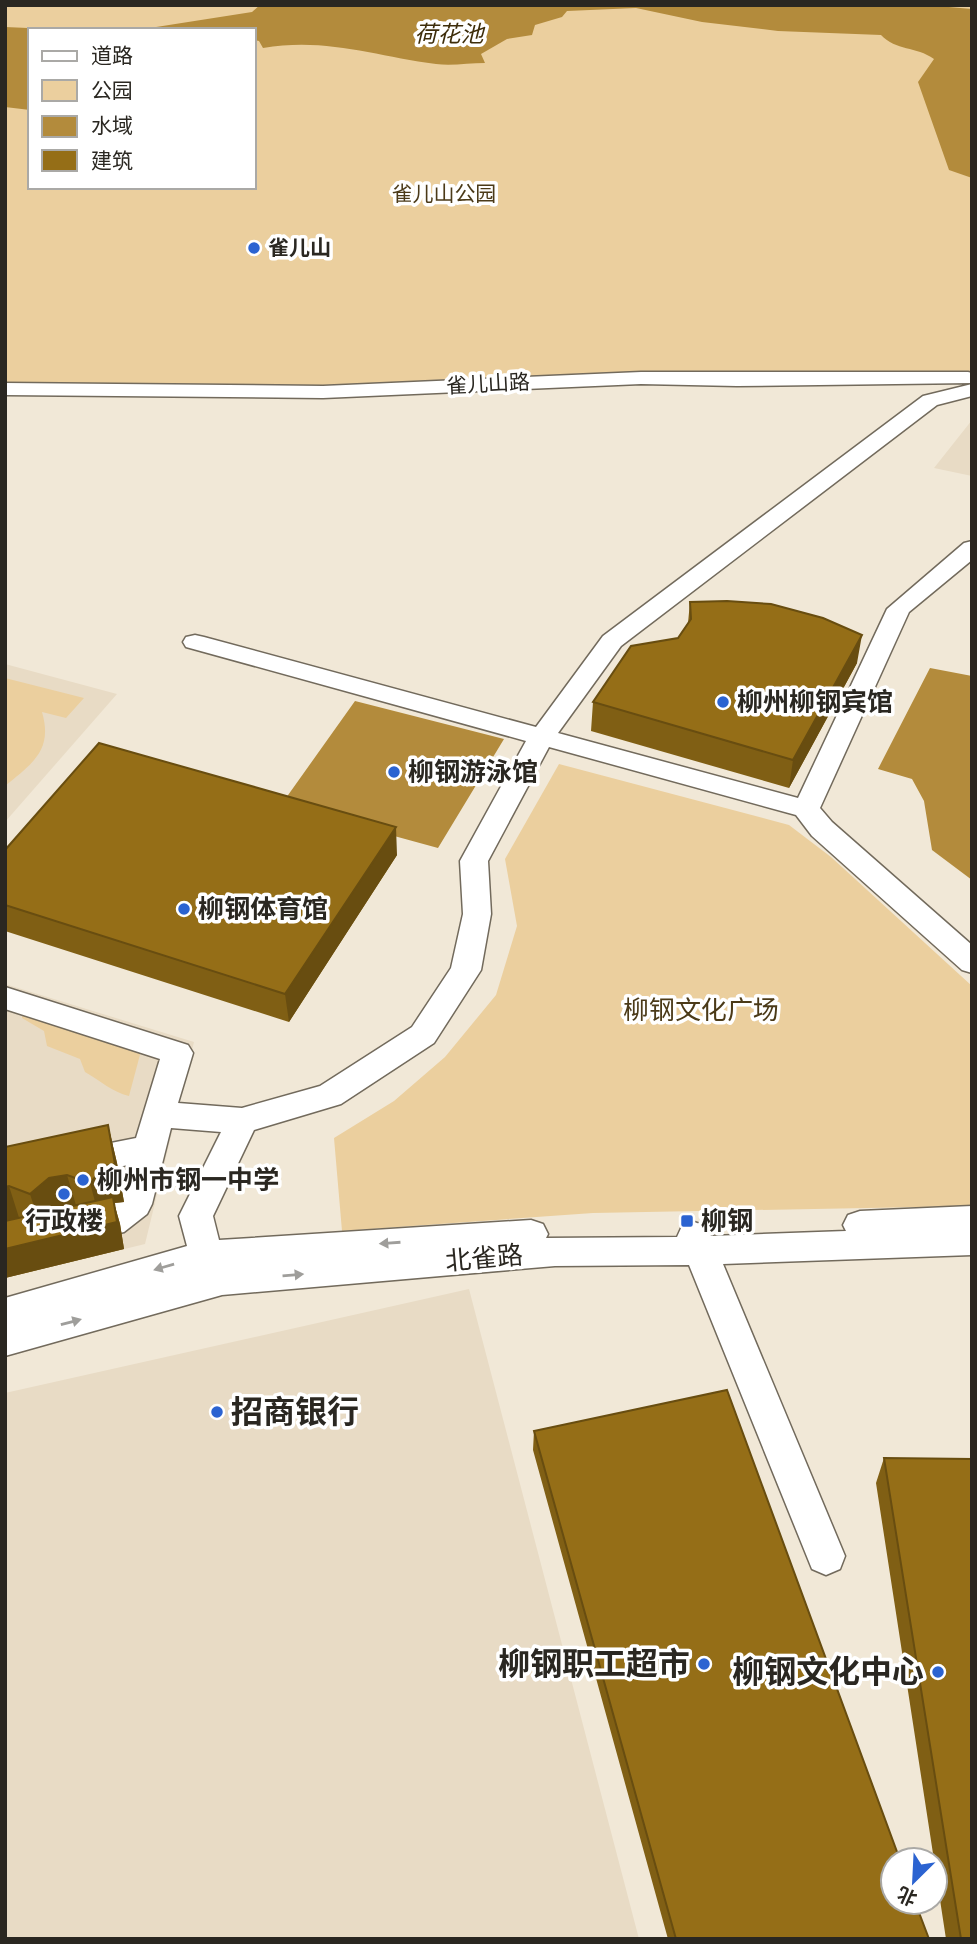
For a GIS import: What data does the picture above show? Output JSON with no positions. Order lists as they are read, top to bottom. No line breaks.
{"streets":{"street":["雀儿山路","北雀路"]},"water":["荷花池"],"parks":["雀儿山公园","柳钢文化广场"],"places":{"other":["雀儿山","柳州柳钢宾馆","柳钢游泳馆","柳钢体育馆","柳州市钢一中学","行政楼","招商银行","柳钢职工超市","柳钢文化中心"],"transit":["柳钢"]},"legend":["道路","公园","水域","建筑"],"north":"bottom left"}
